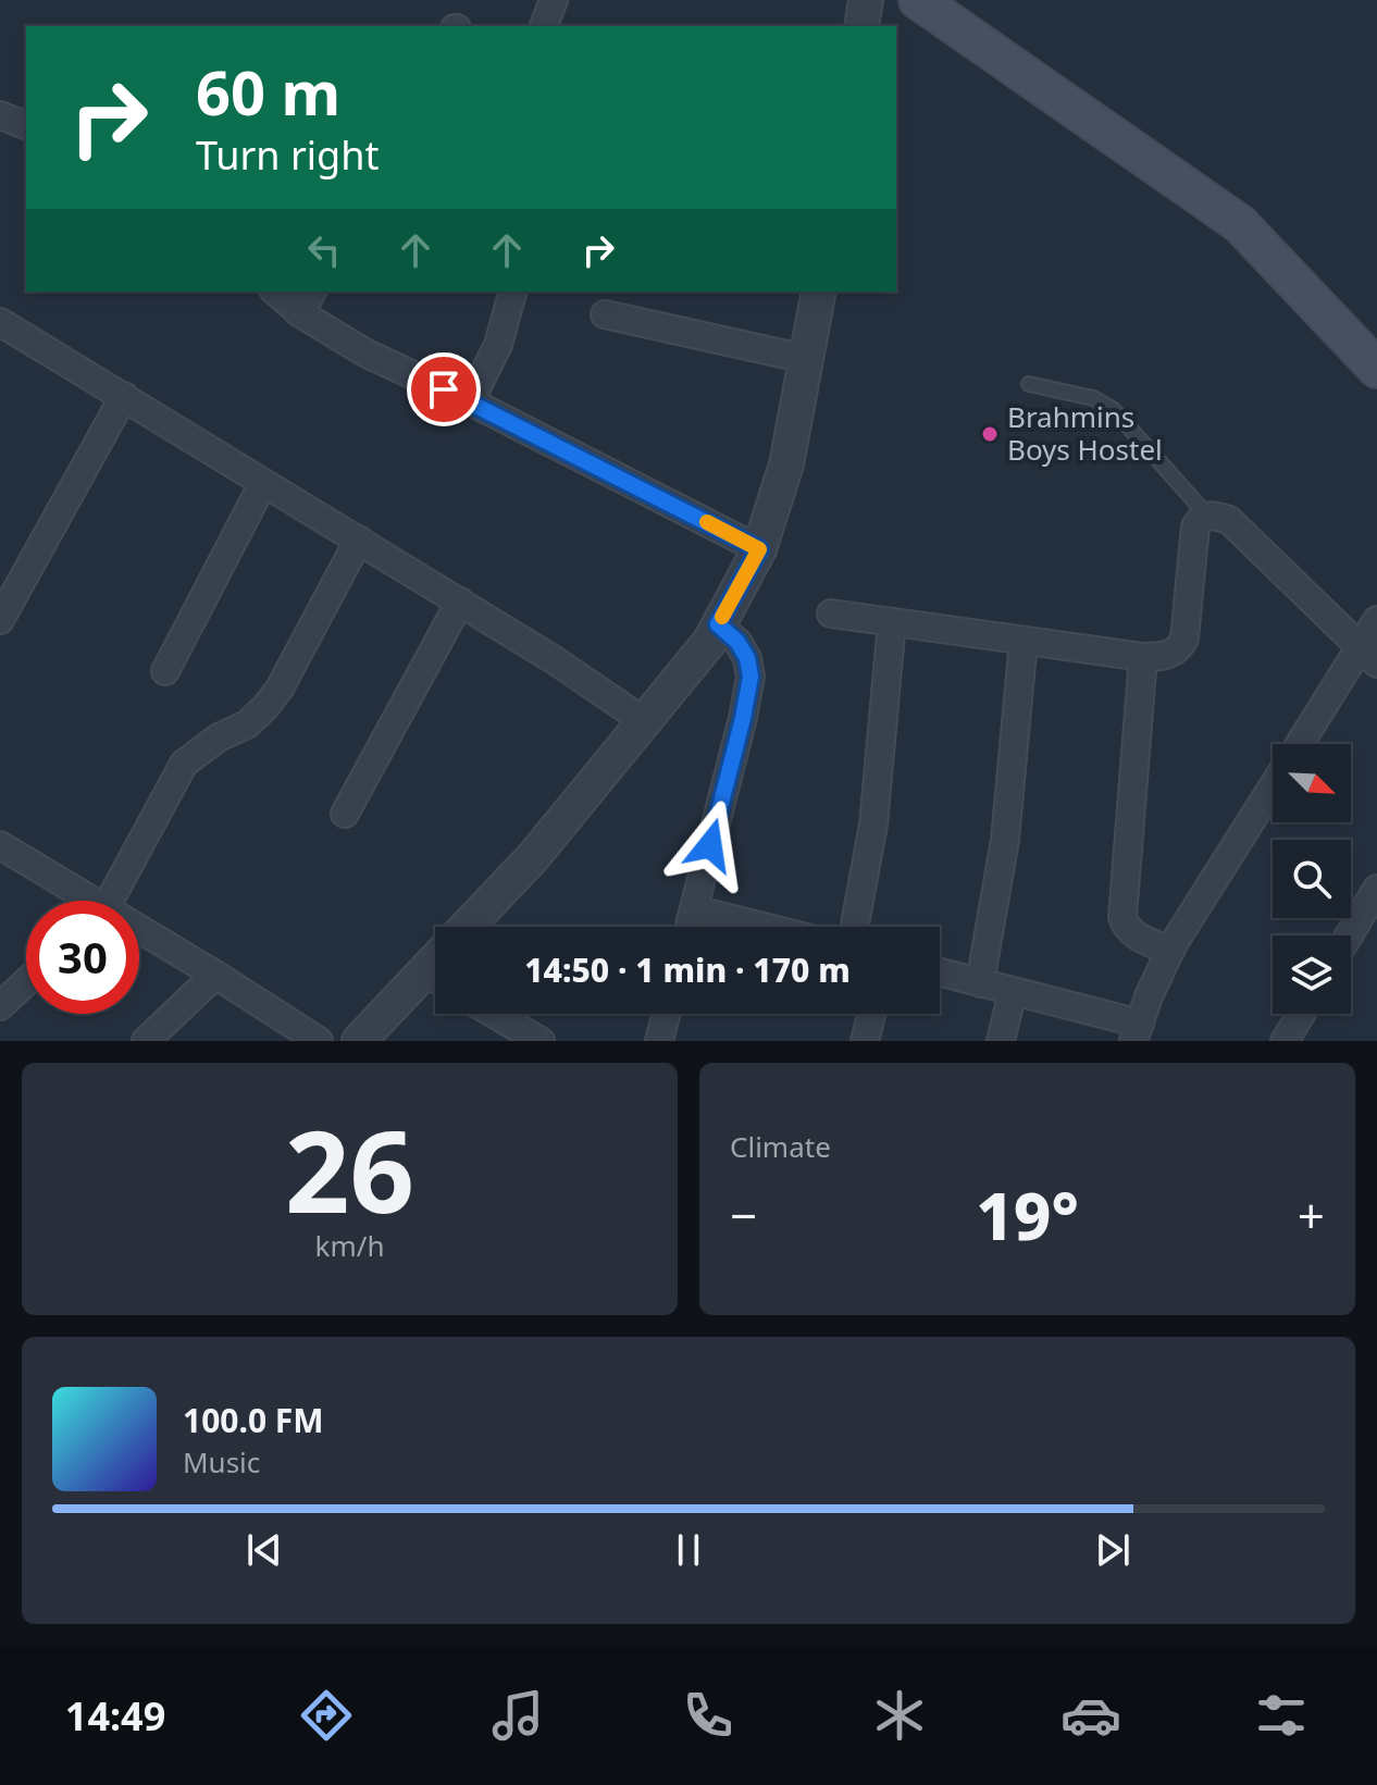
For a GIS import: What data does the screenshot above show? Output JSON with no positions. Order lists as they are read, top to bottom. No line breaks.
{"places":["Brahmins Boys Hostel"],"north":"bottom right","page":{"turn":["60 m","Turn right"],"limit":"30","trip":"14:50 · 1 min · 170 m","tile":[["26","km/h"],"Climate"],"heat":["−","19°","+"],"song":["100.0 FM","Music"],"tabs":"14:49"}}
